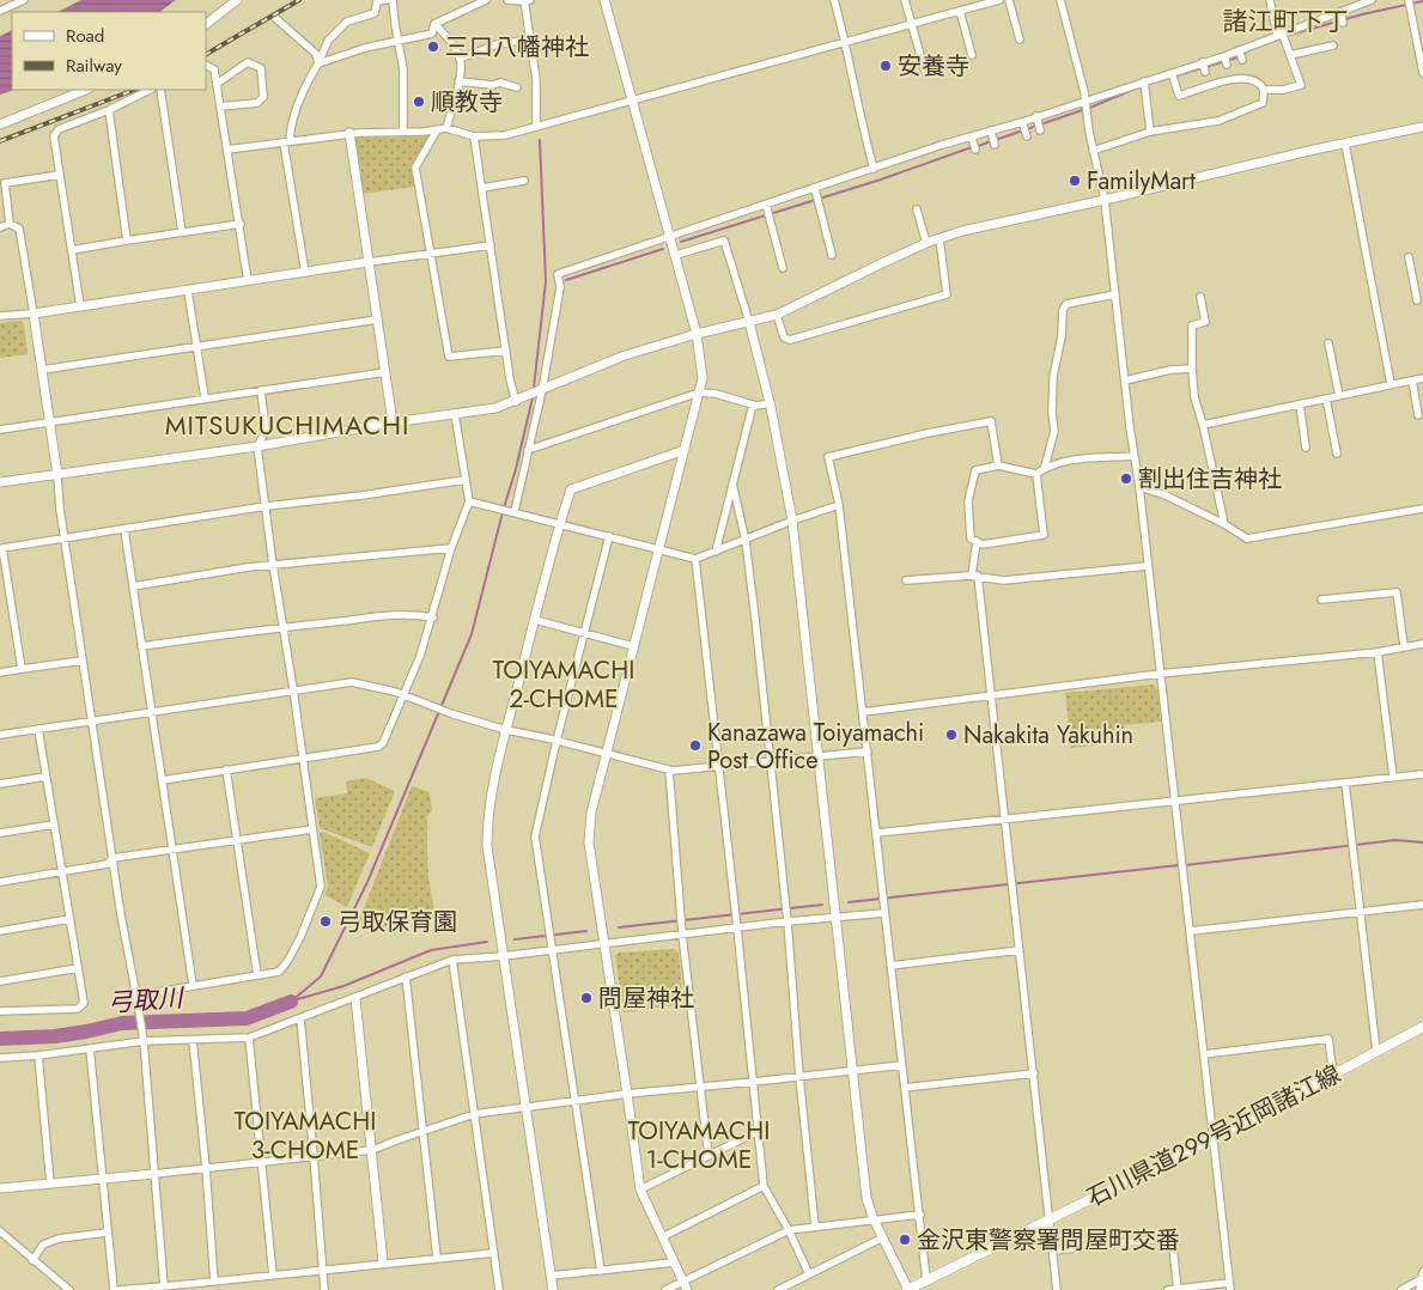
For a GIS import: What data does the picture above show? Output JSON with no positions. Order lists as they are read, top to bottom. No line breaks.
{"streets":{"main road":["石川県道299号近岡諸江線"]},"districts":["諸江町下丁","MITSUKUCHIMACHI","TOIYAMACHI 2-CHOME","TOIYAMACHI 3-CHOME","TOIYAMACHI 1-CHOME"],"water":["弓取川"],"places":["三口八幡神社","安養寺","順教寺","FamilyMart","割出住吉神社","Nakakita Yakuhin","Kanazawa Toiyamachi Post Office","弓取保育園","問屋神社","金沢東警察署問屋町交番"],"legend":["Road","Railway"]}
